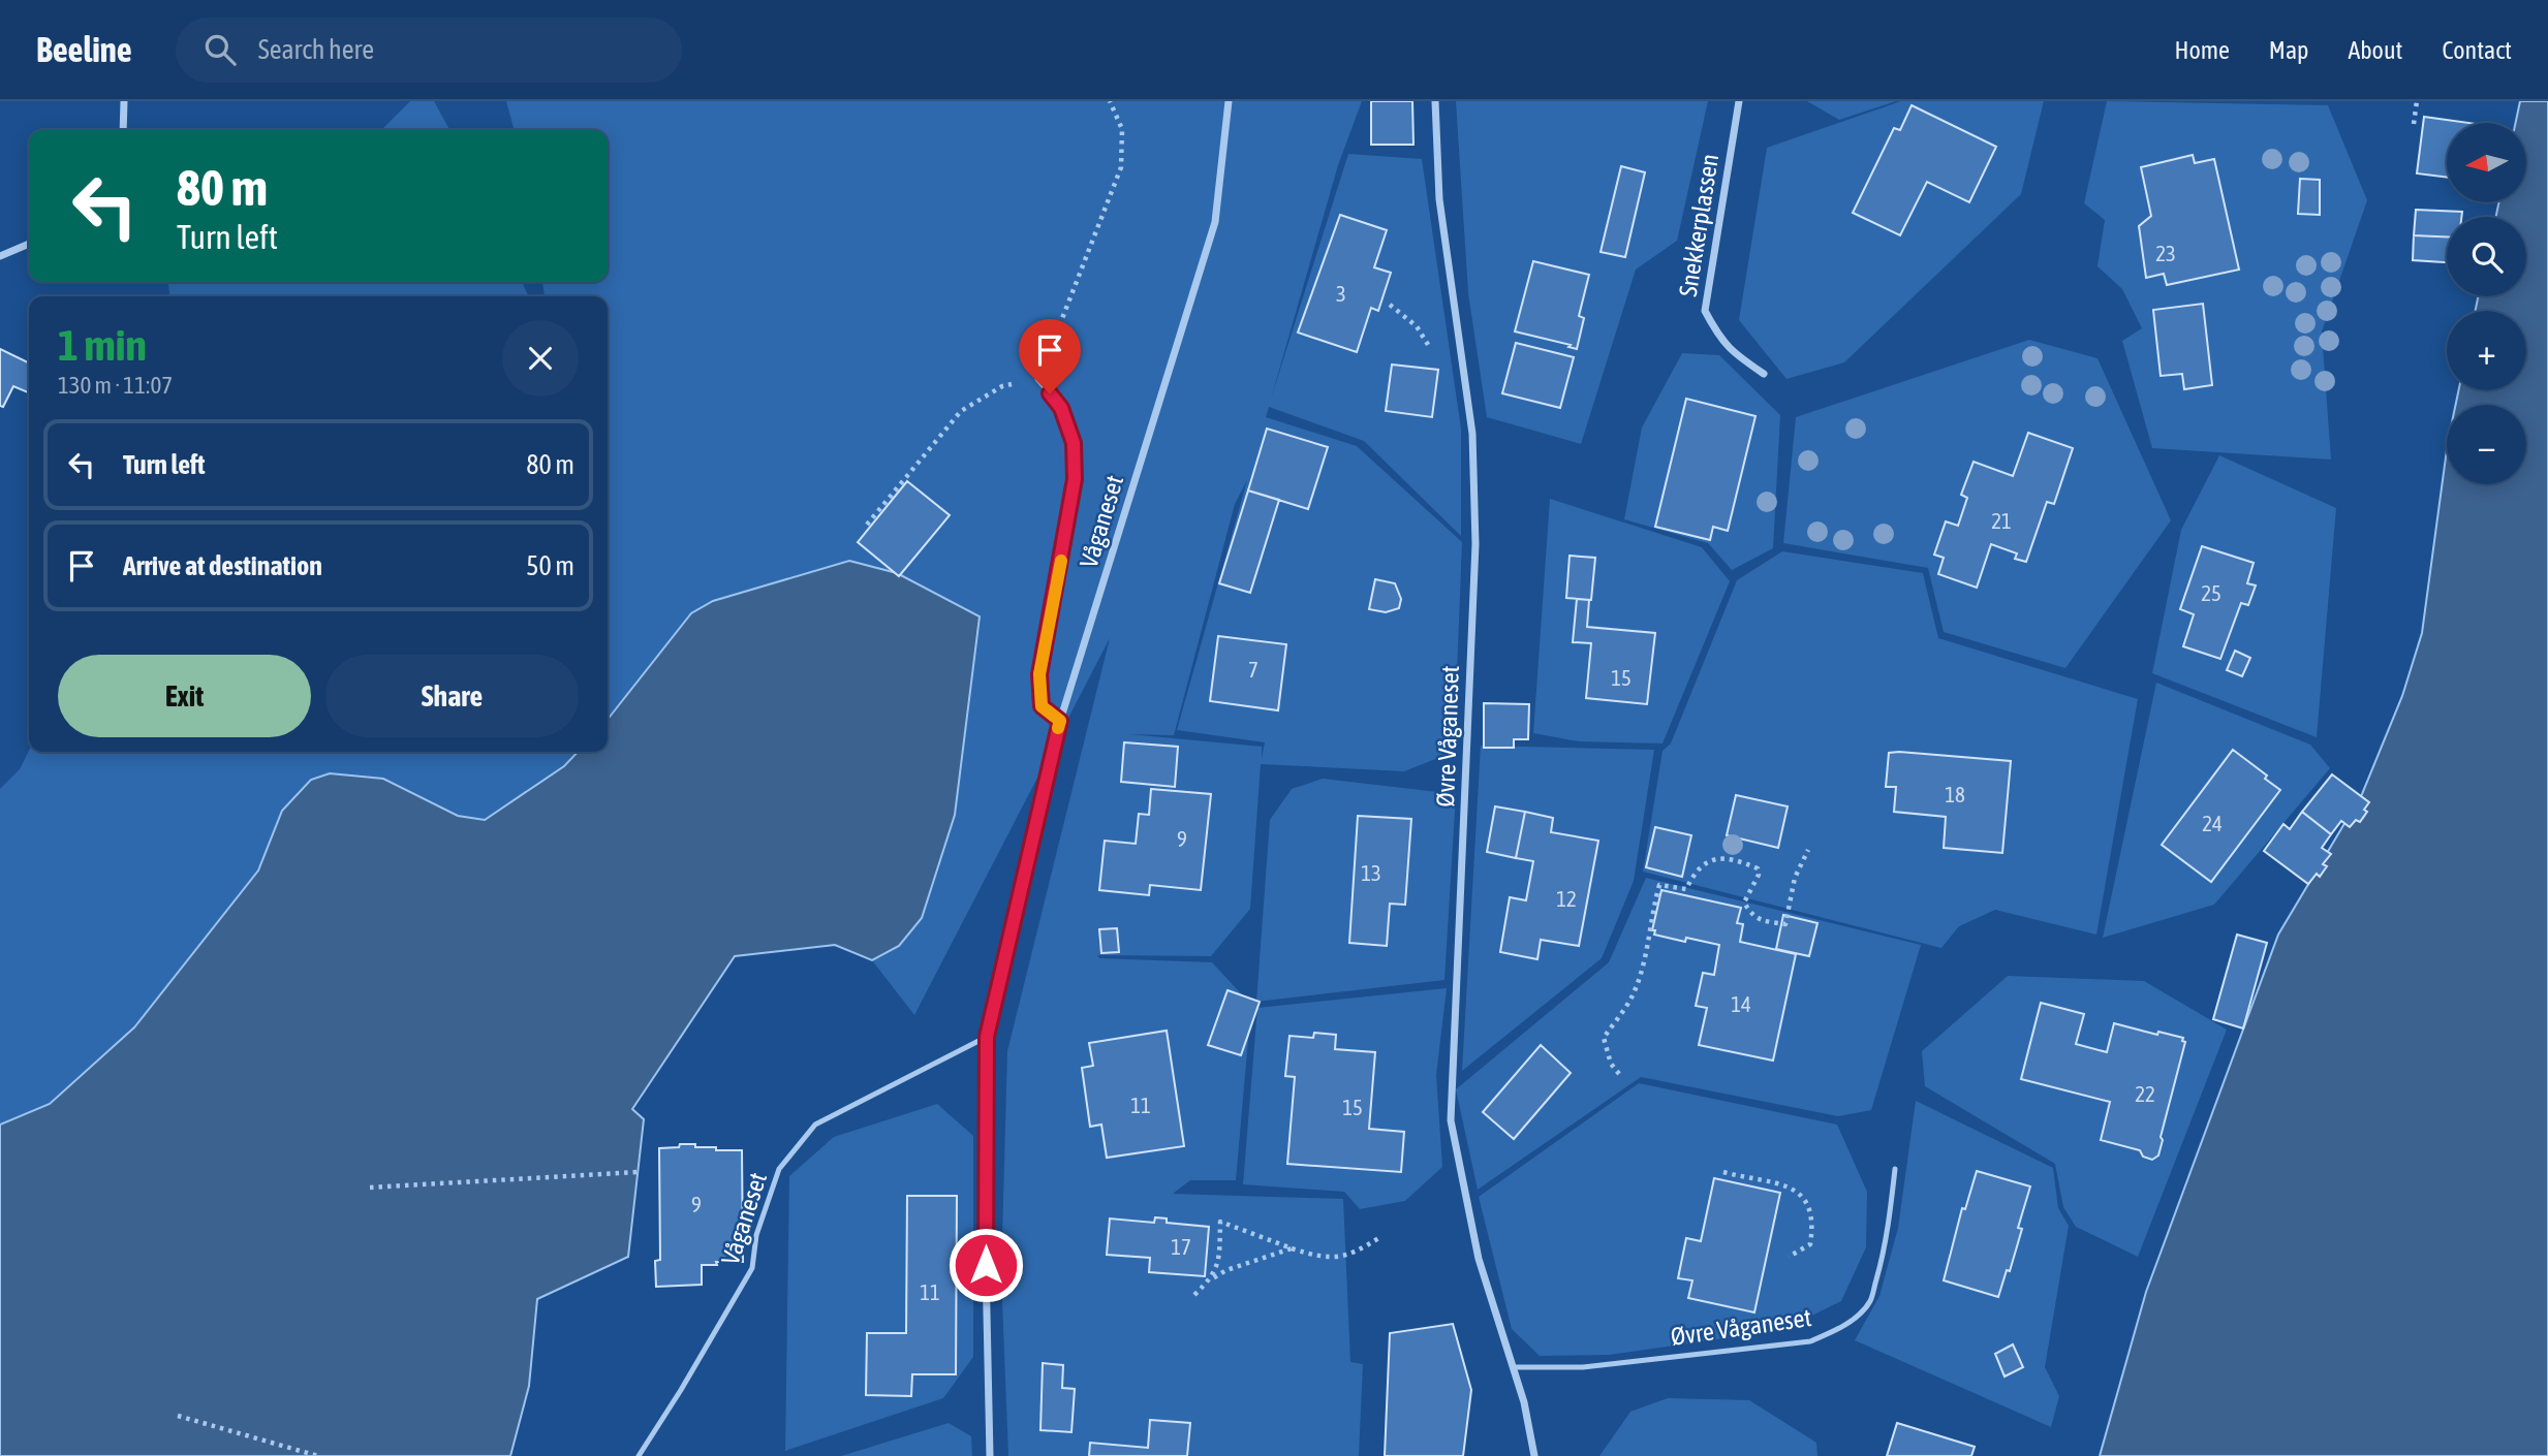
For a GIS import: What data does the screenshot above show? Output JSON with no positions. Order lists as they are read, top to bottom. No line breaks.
{"streets":{"street":["Snekkerplassen","Våganeset","Øvre Våganeset"]},"house_numbers":["23","3","21","25","7","15","18","24","9","13","12","14","22","11","15","9","17","11"],"north":"left","page":{"header":"Beeline","search":"Search here","nav":["Home","Map","About","Contact"],"map_buttons":["+","−"],"turn":["80 m","Turn left"],"heading":["1 min","130 m · 11:07"],"list":[{"name":"Turn left","value":"80 m"},{"name":"Arrive at destination","value":"50 m"}],"buttons":["Exit","Share"]}}
